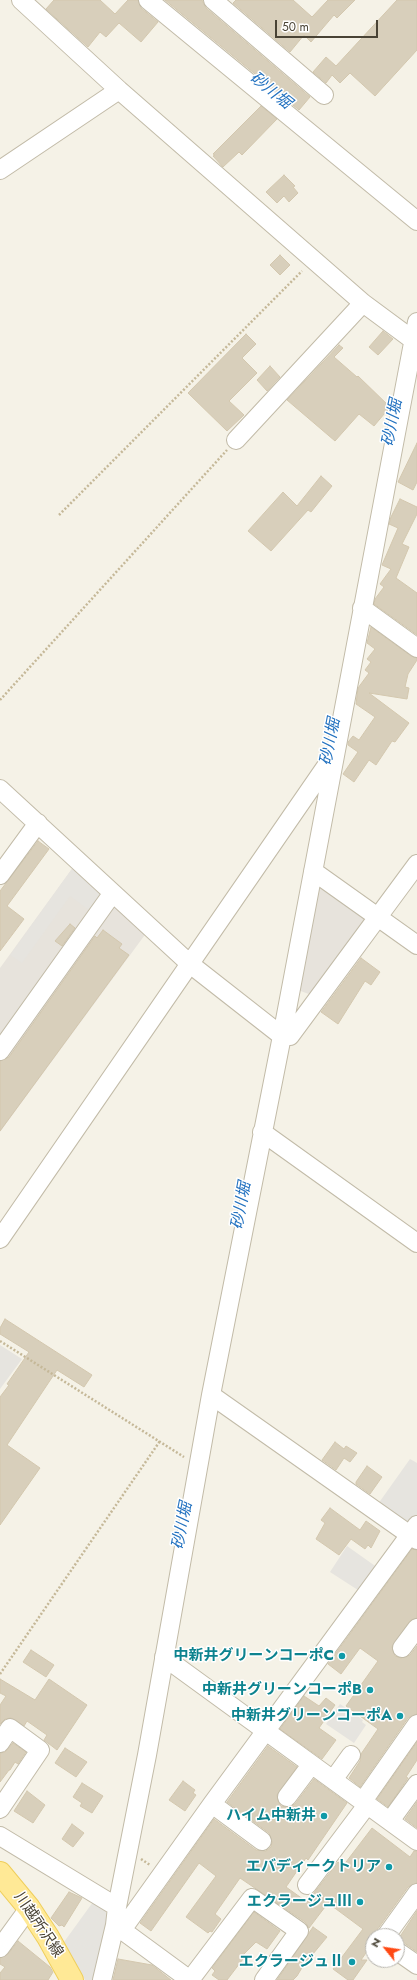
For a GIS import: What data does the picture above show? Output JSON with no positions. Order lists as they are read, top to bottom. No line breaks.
{"streets":{"main road":["川越所沢線"]},"water":["砂川堀"],"places":["中新井グリーンコーポC","中新井グリーンコーポB","中新井グリーンコーポA","ハイム中新井","エバディークトリア","エクラージュⅢ","エクラージュⅡ"],"scale_bar":"50 m","north":"top left"}
